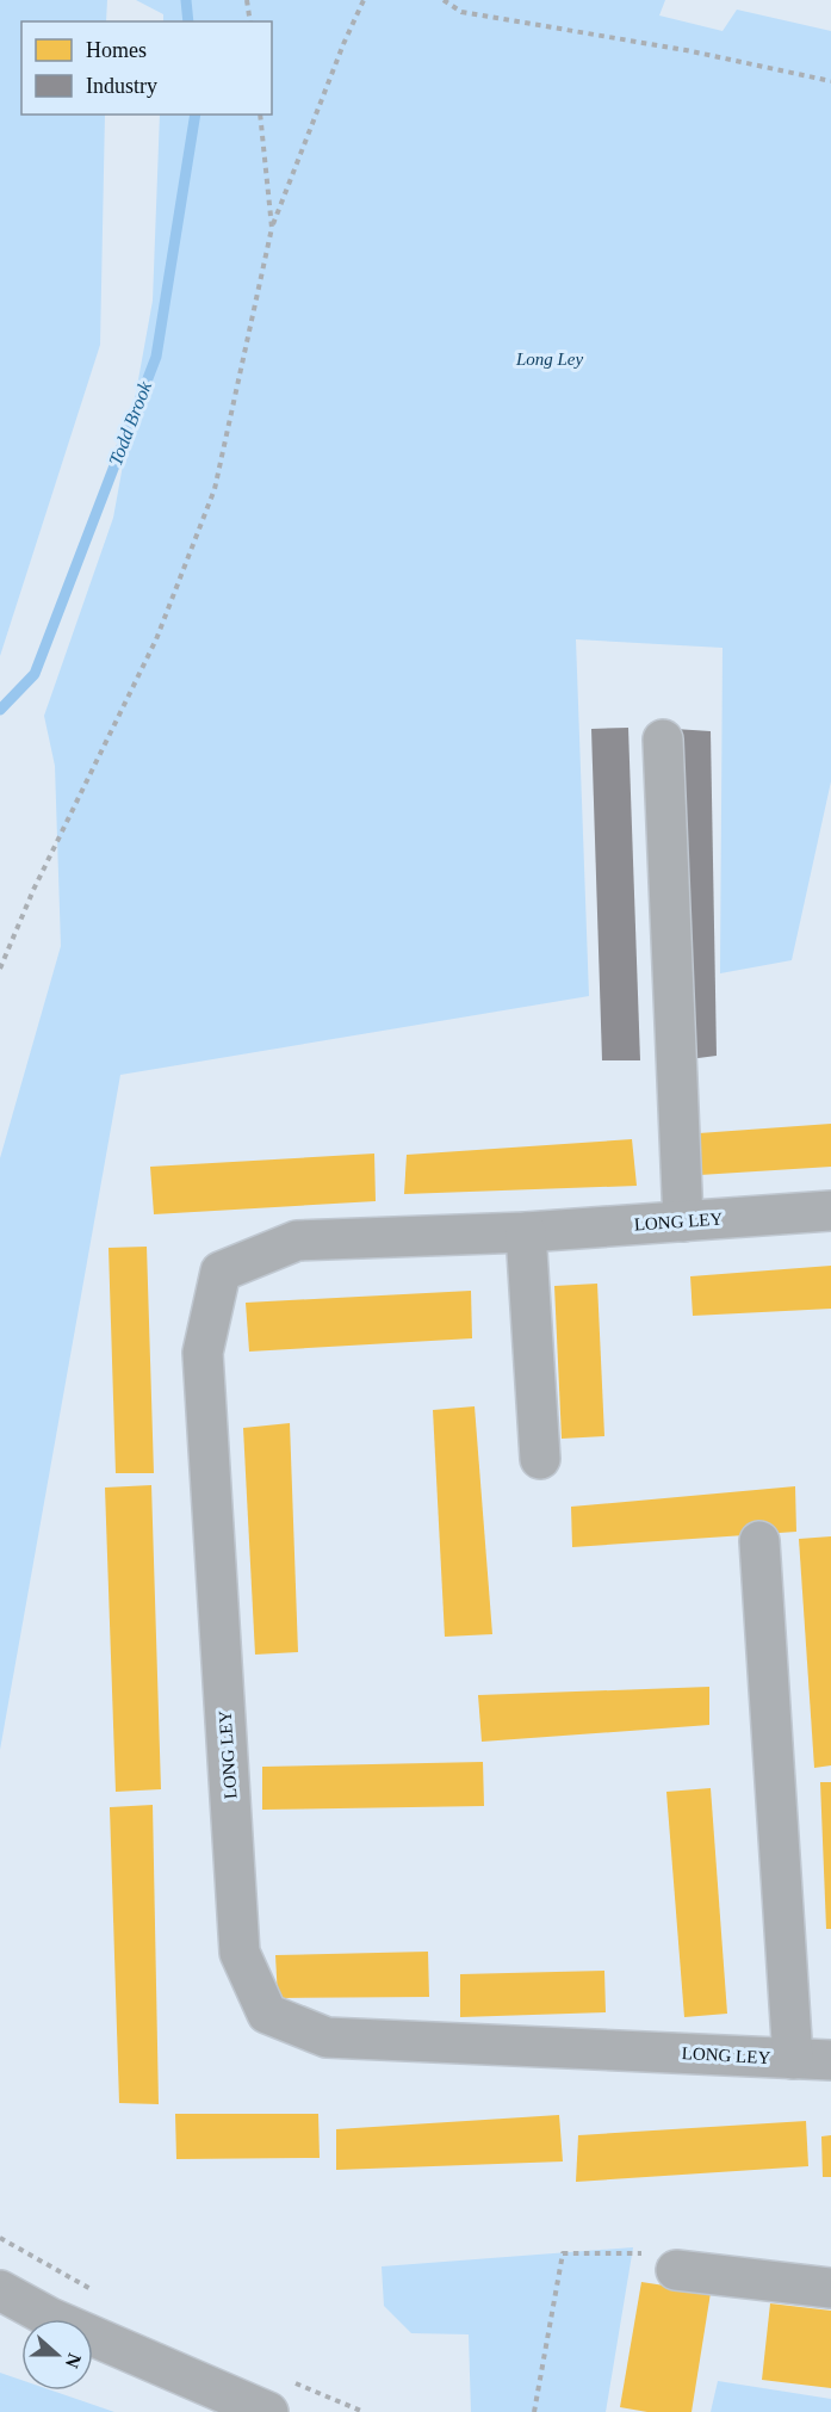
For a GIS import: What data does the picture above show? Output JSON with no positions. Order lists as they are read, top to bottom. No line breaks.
{"streets":{"street":["LONG LEY"]},"water":["Todd Brook"],"parks":["Long Ley"],"legend":["Homes","Industry"],"north":"right"}
